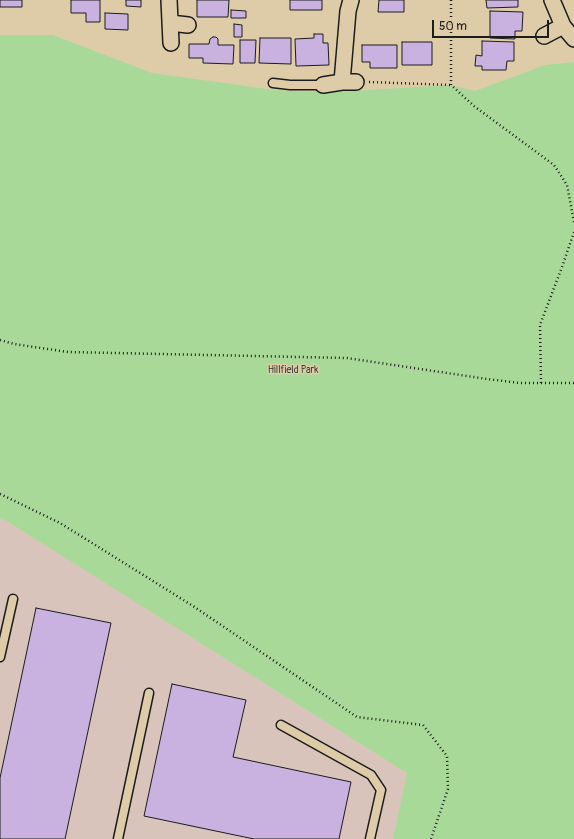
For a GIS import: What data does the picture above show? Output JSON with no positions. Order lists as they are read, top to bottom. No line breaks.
{"parks":["Hillfield Park"],"scale_bar":"50 m"}
